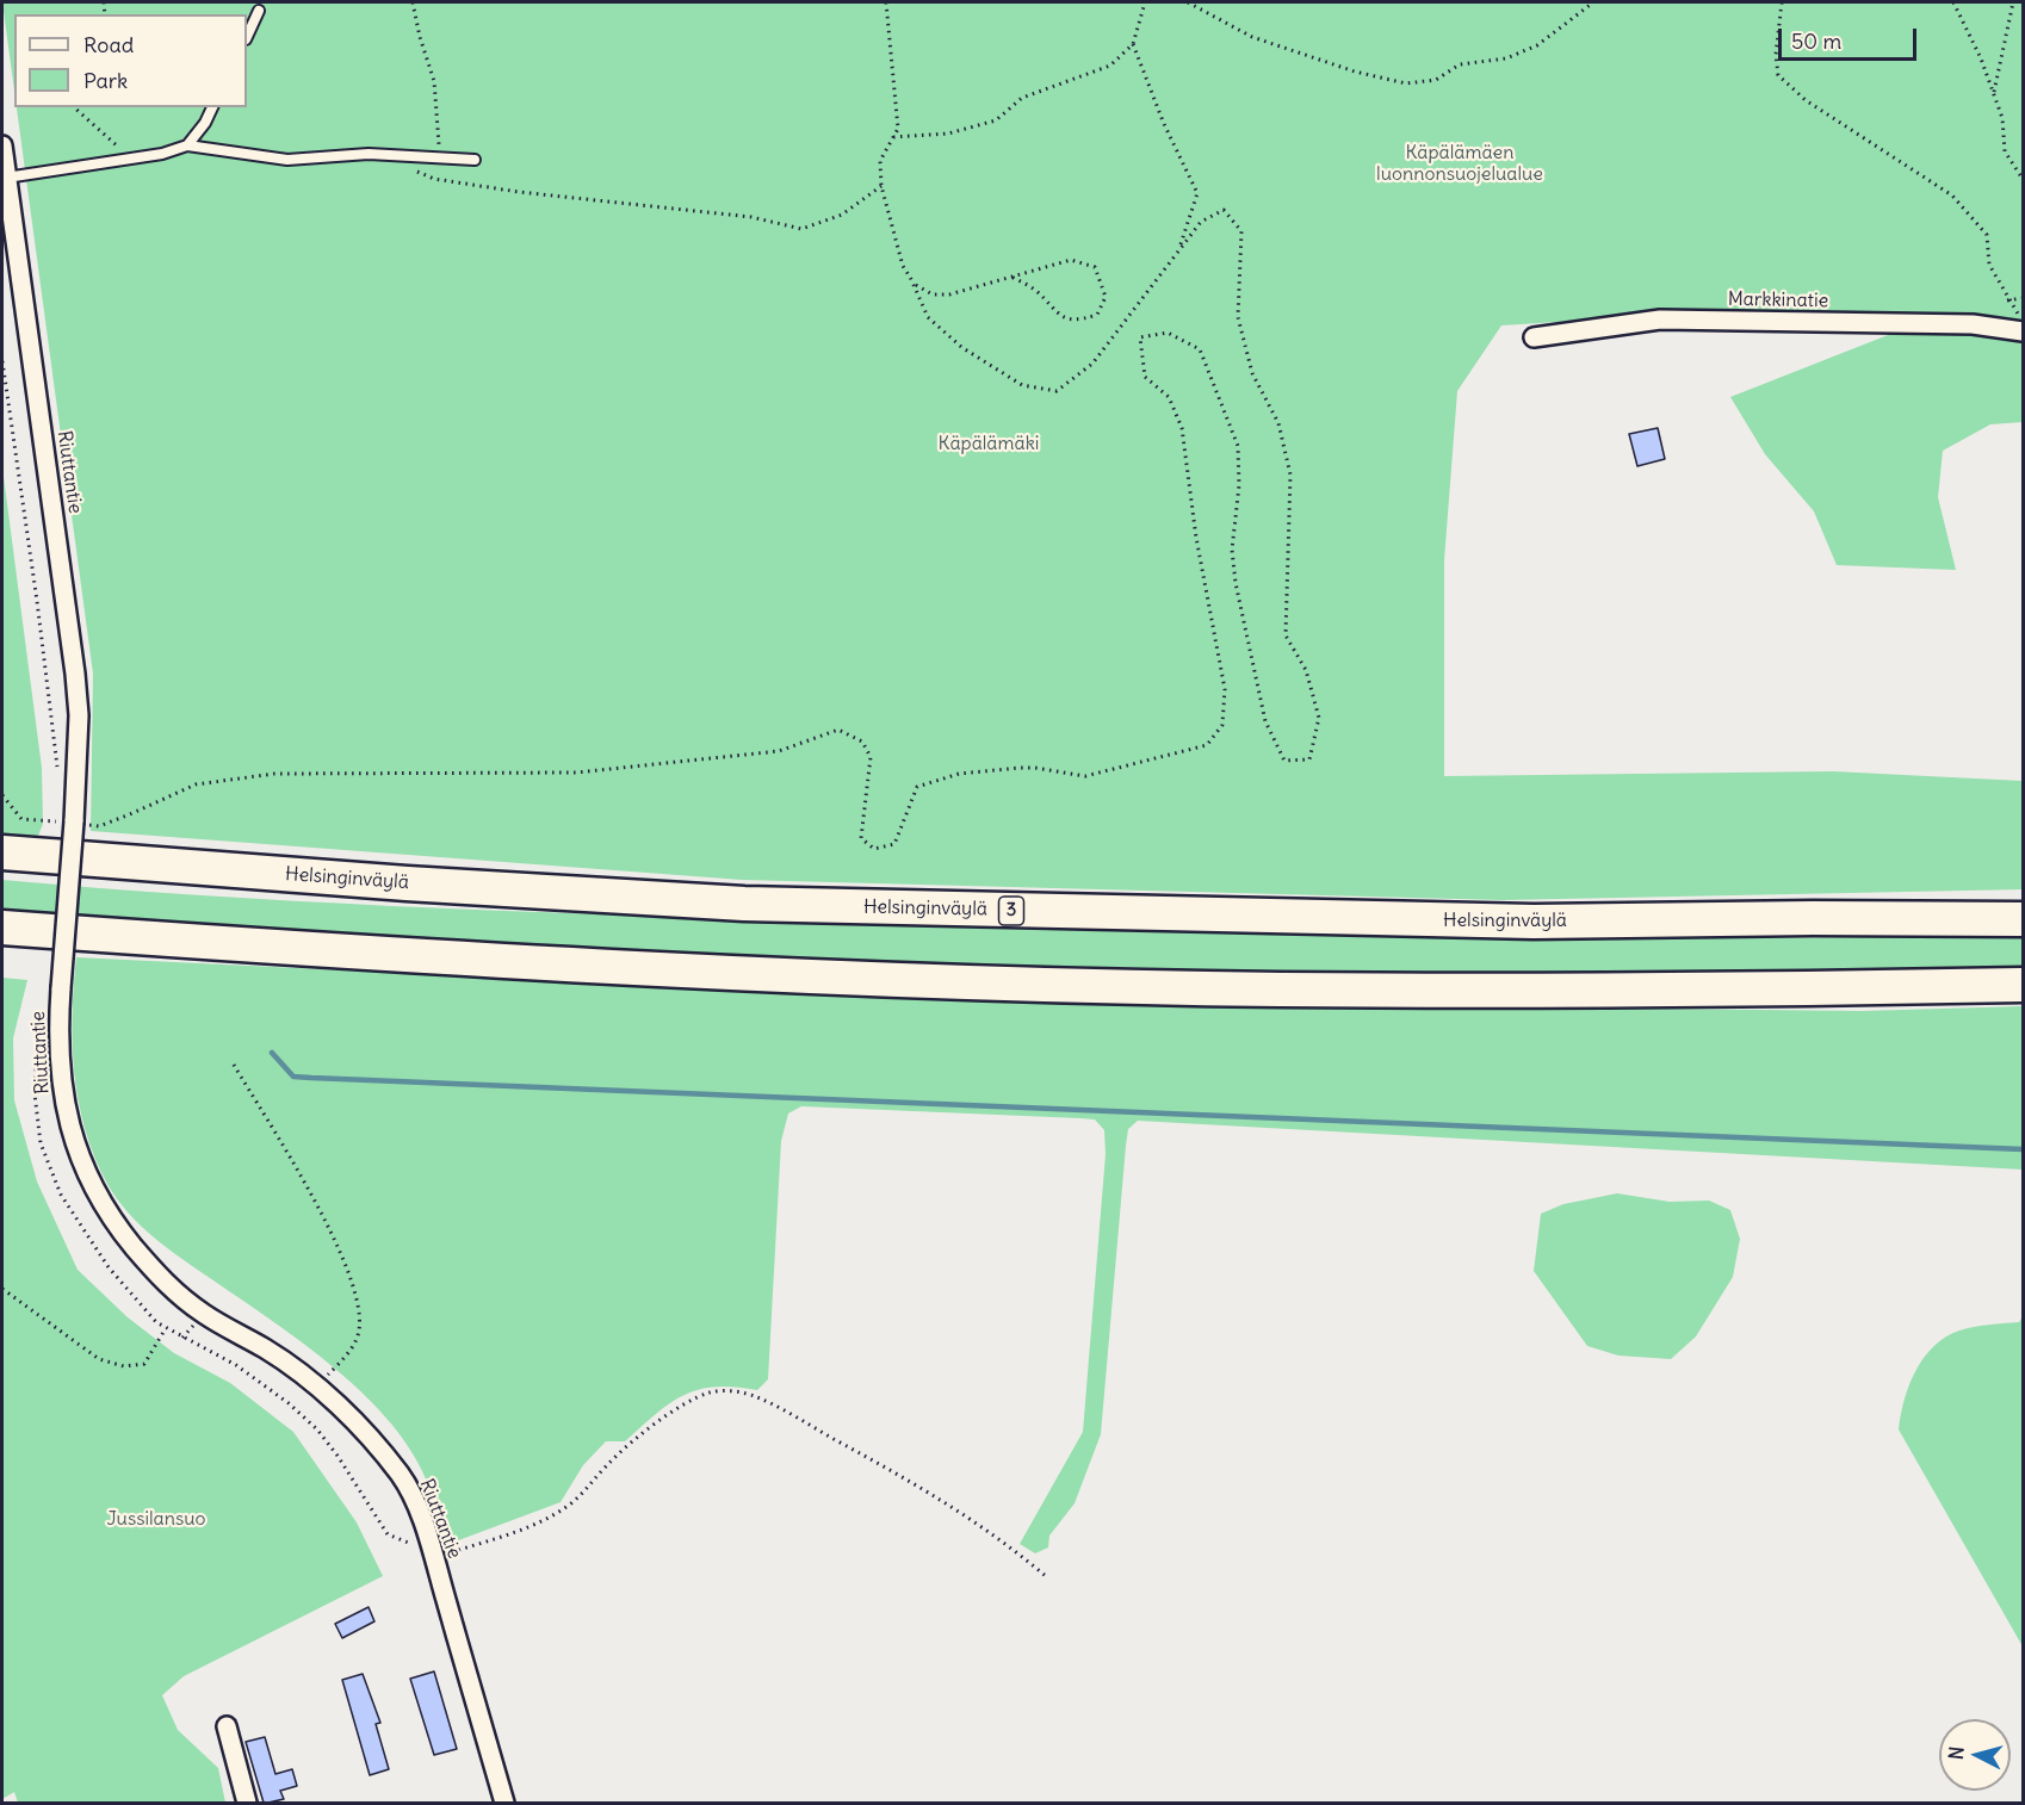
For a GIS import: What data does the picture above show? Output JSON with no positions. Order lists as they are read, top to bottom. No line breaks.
{"streets":{"highway":["Helsinginväylä","3"],"street":["Markkinatie","Riuttantie"]},"parks":["Käpälämäen luonnonsuojelualue","Käpälämäki","Jussilansuo"],"legend":["Road","Park"],"scale_bar":"50 m","north":"left"}
